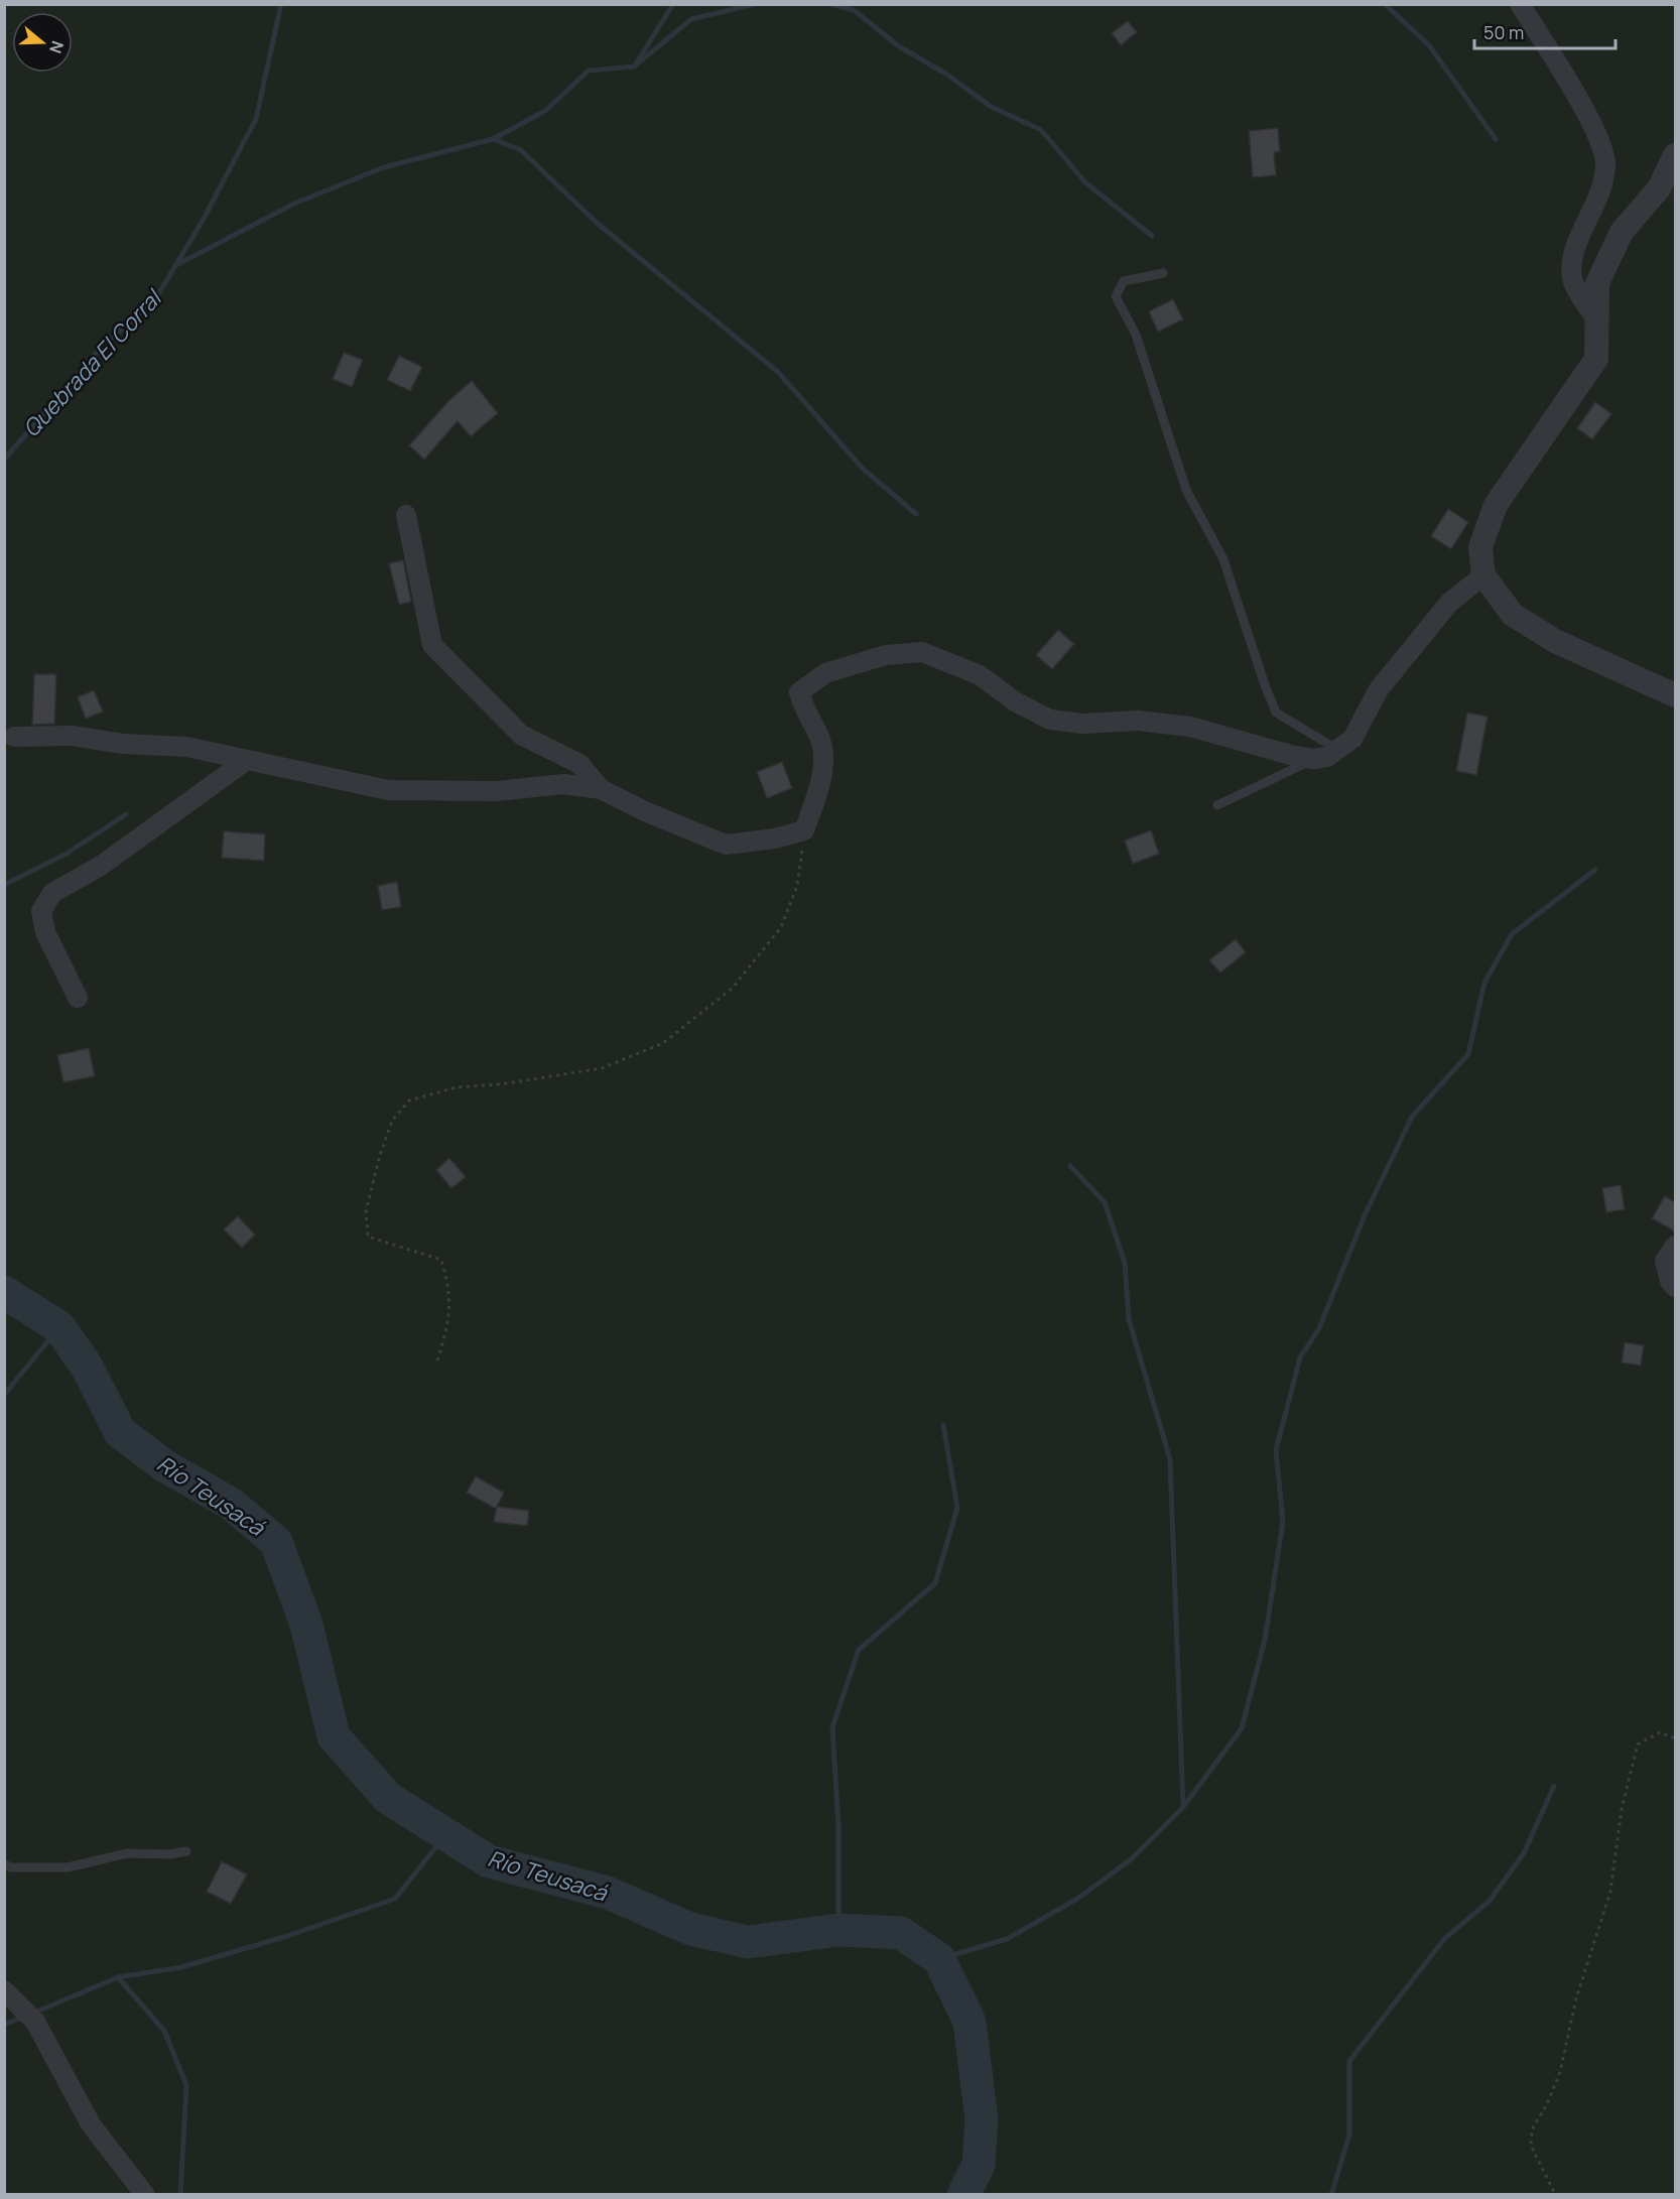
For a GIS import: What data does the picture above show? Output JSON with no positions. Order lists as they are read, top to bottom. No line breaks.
{"water":["Quebrada El Corral","Río Teusacá"],"scale_bar":"50 m","north":"right"}
